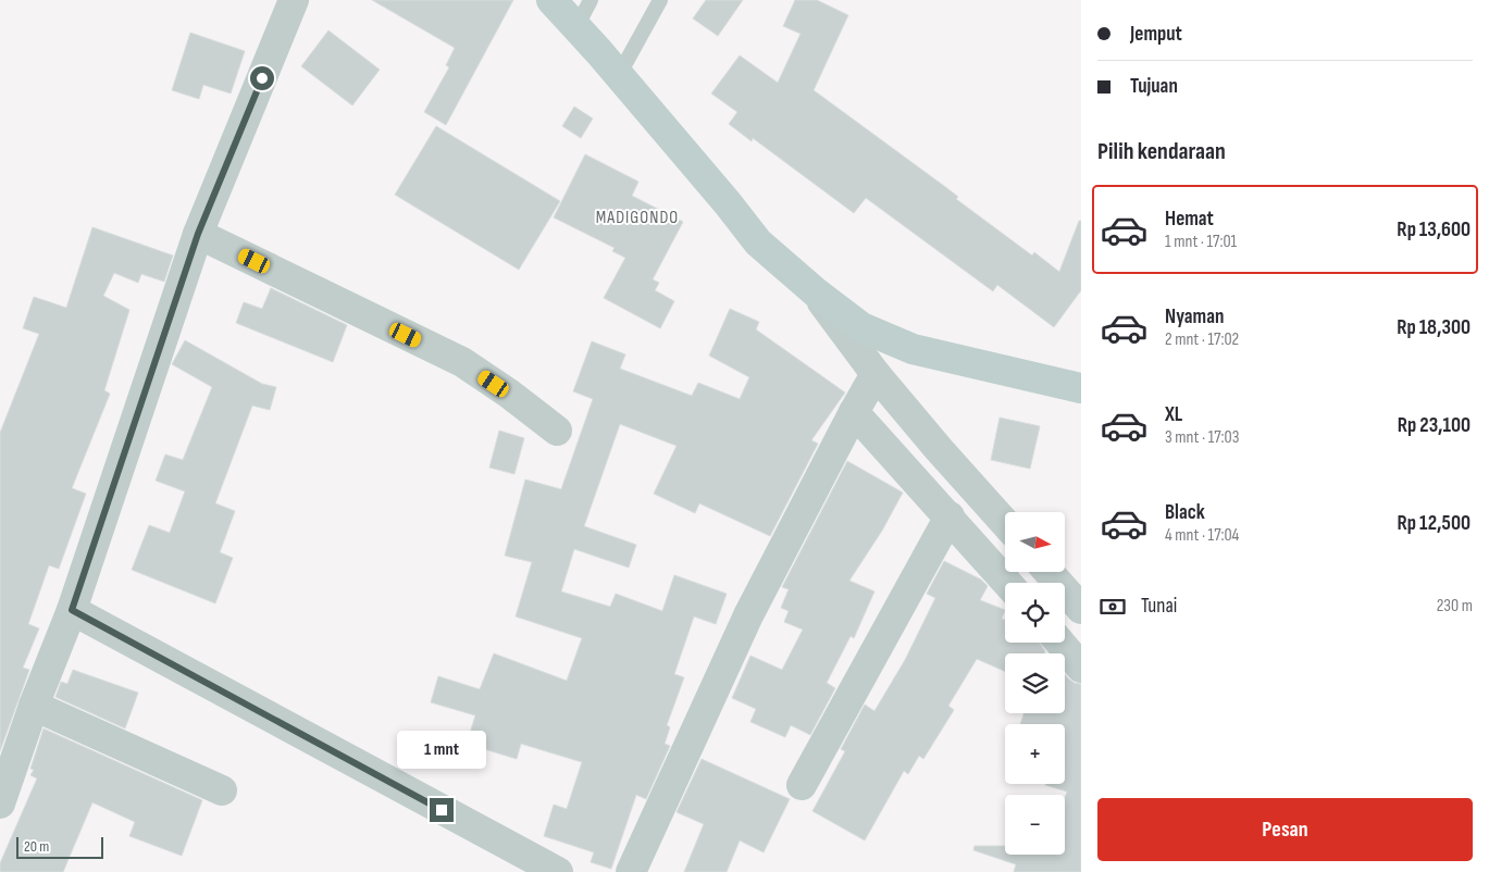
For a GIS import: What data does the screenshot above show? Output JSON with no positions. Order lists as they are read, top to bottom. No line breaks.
{"districts":["MADIGONDO"],"scale_bar":"20 m","north":"right","page":{"banner":["Jemput","Tujuan"],"heading":"Pilih kendaraan","list":[{"name":"Hemat","note":"1 mnt · 17:01","value":"Rp 13,600"},{"name":"Nyaman","note":"2 mnt · 17:02","value":"Rp 18,300"},{"name":"XL","note":"3 mnt · 17:03","value":"Rp 23,100"},{"name":"Black","note":"4 mnt · 17:04","value":"Rp 12,500"}],"map_buttons":["+","−"],"pay":["Tunai","230 m"],"bubble":"1 mnt","buttons":"Pesan","scale":"20 m"}}
